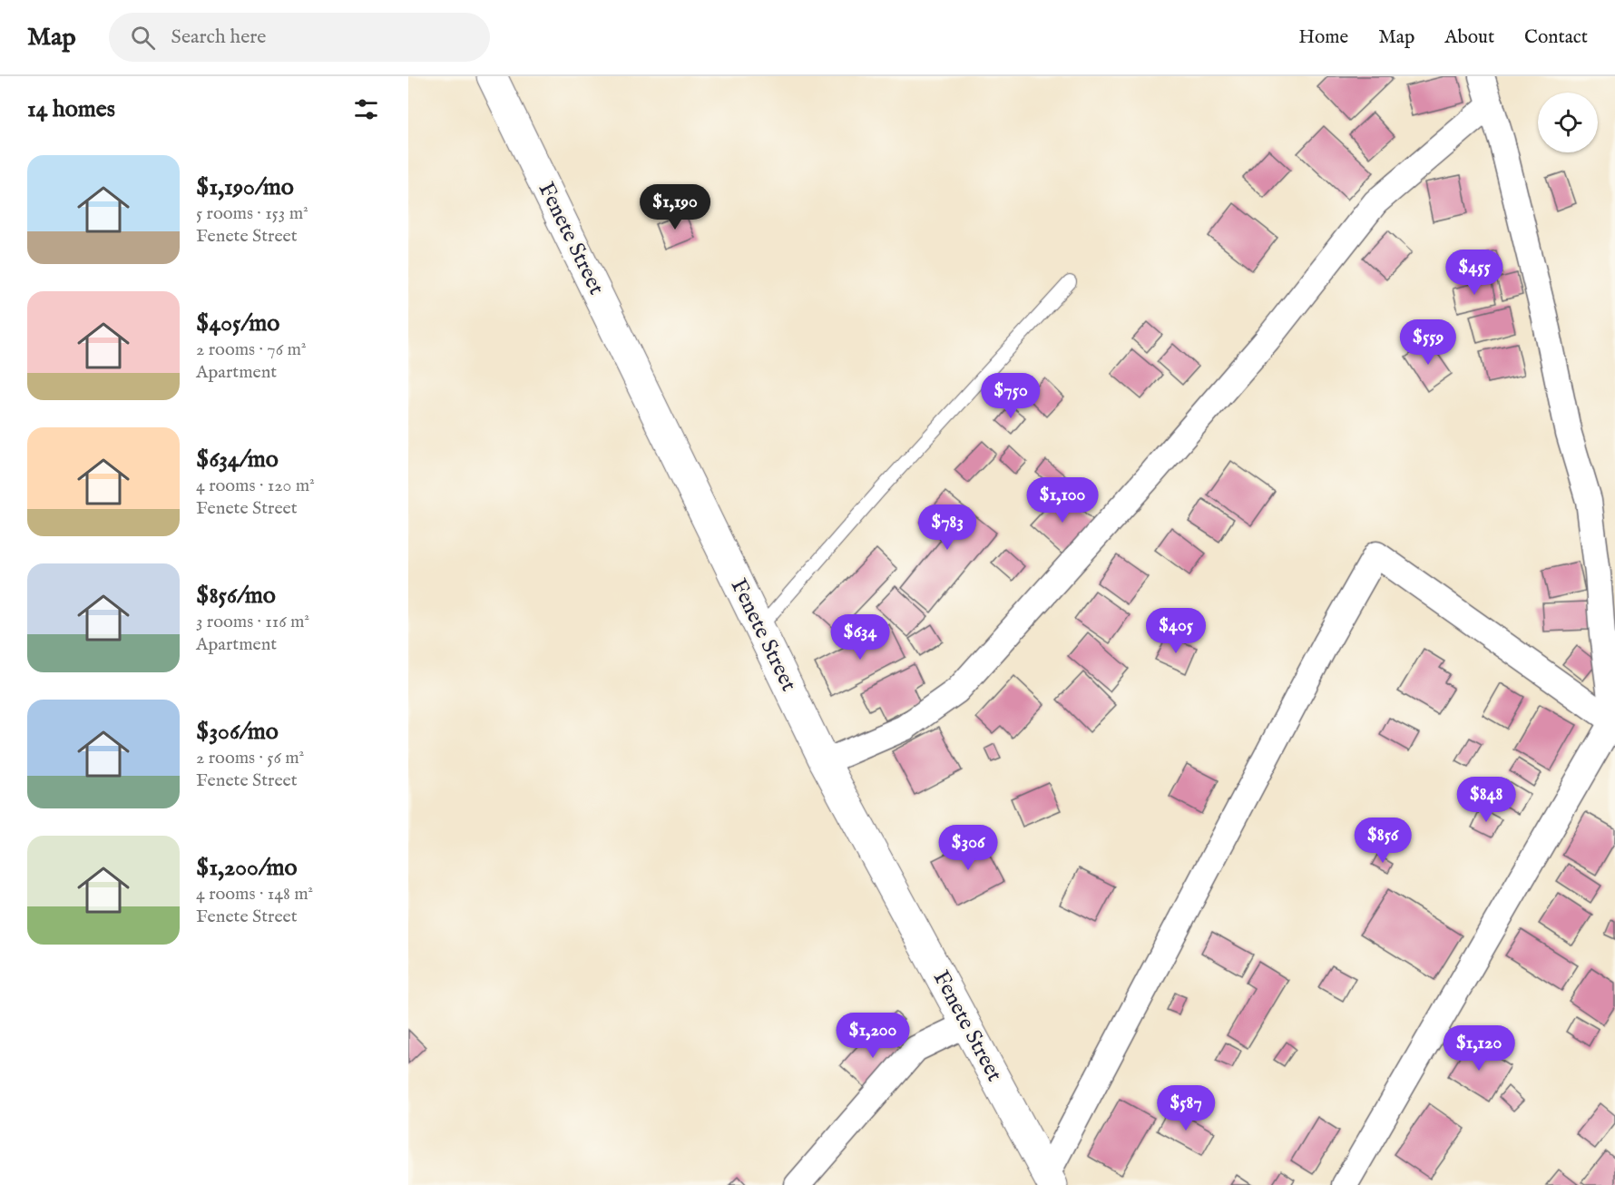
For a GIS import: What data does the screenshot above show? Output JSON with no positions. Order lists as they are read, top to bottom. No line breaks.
{"streets":{"main road":["Fenete Street"]},"page":{"header":"Map","search":"Search here","nav":["Home","Map","About","Contact"],"heading":"14 homes","list":[{"name":"$1,190/mo","note":"5 rooms · 153 m² · Fenete Street"},{"name":"$405/mo","note":"2 rooms · 76 m² · Apartment"},{"name":"$634/mo","note":"4 rooms · 120 m² · Fenete Street"},{"name":"$856/mo","note":"3 rooms · 116 m² · Apartment"},{"name":"$306/mo","note":"2 rooms · 56 m² · Fenete Street"},{"name":"$1,200/mo","note":"4 rooms · 148 m² · Fenete Street"}],"price":["$1,190","$455","$559","$750","$1,100","$783","$405","$634","$848","$856","$306","$1,200","$1,120","$587"]}}
